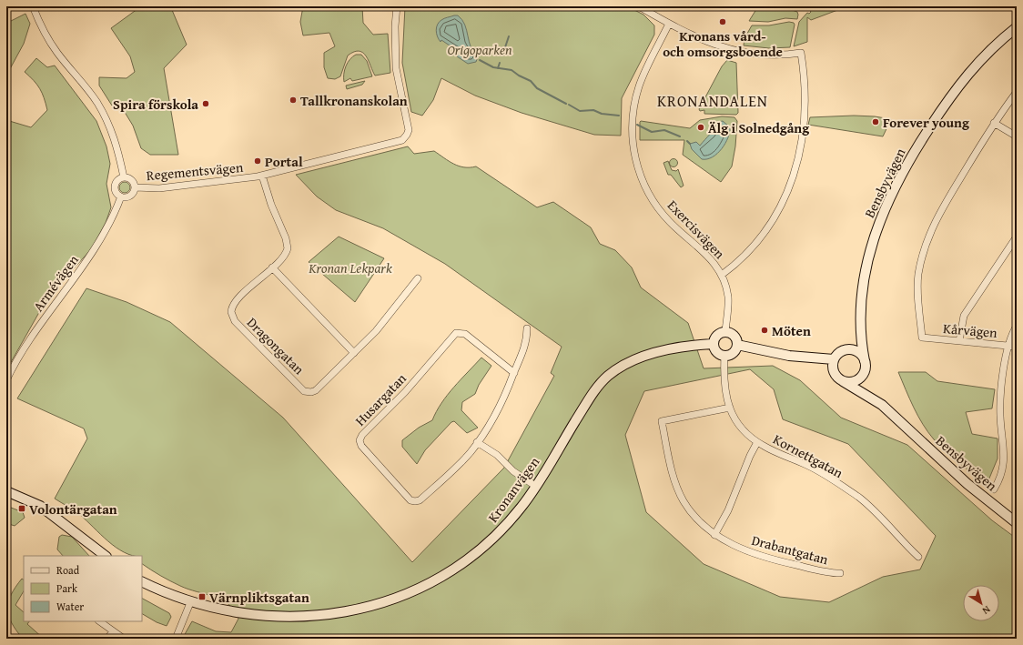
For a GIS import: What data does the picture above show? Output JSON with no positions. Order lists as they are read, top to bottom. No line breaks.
{"streets":{"street":["Regementsvägen","Bensbyvägen","Exercisvägen","Armévägen","Kårvägen","Dragongatan","Husargatan","Kornettgatan","Kronanvägen","Drabantgatan"]},"crossings":[["Regementsvägen","Armévägen"],["Regementsvägen","Dragongatan"],["Exercisvägen","Kornettgatan"],["Exercisvägen","Kronanvägen"],["Kornettgatan","Kronanvägen"],["Kornettgatan","Drabantgatan"]],"districts":["KRONANDALEN"],"parks":["Origoparken","Kronan Lekpark"],"places":{"other":["Kronans vård- och omsorgsboende","Tallkronanskolan","Spira förskola","Forever young","Älg i Solnedgång","Portal","Möten"],"transit":["Volontärgatan","Värnpliktsgatan"]},"legend":["Road","Park","Water"],"north":"bottom right"}
